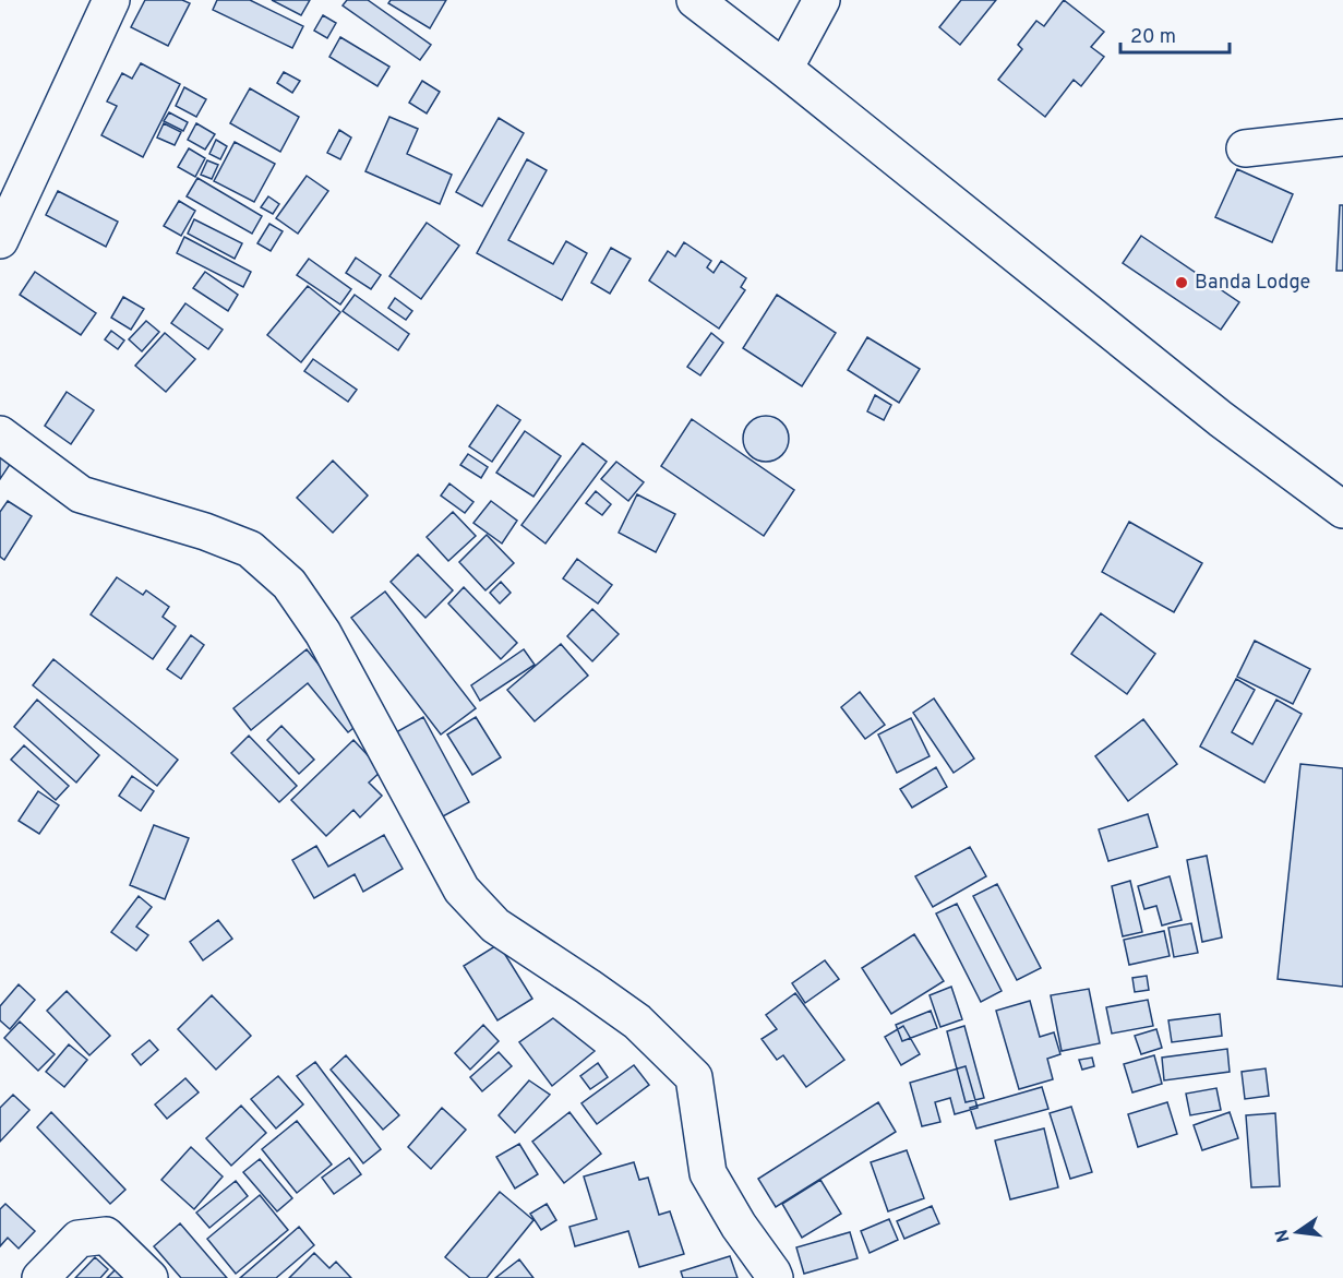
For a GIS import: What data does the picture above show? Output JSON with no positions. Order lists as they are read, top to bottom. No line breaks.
{"places":["Banda Lodge"],"scale_bar":"20 m","north":"left"}
